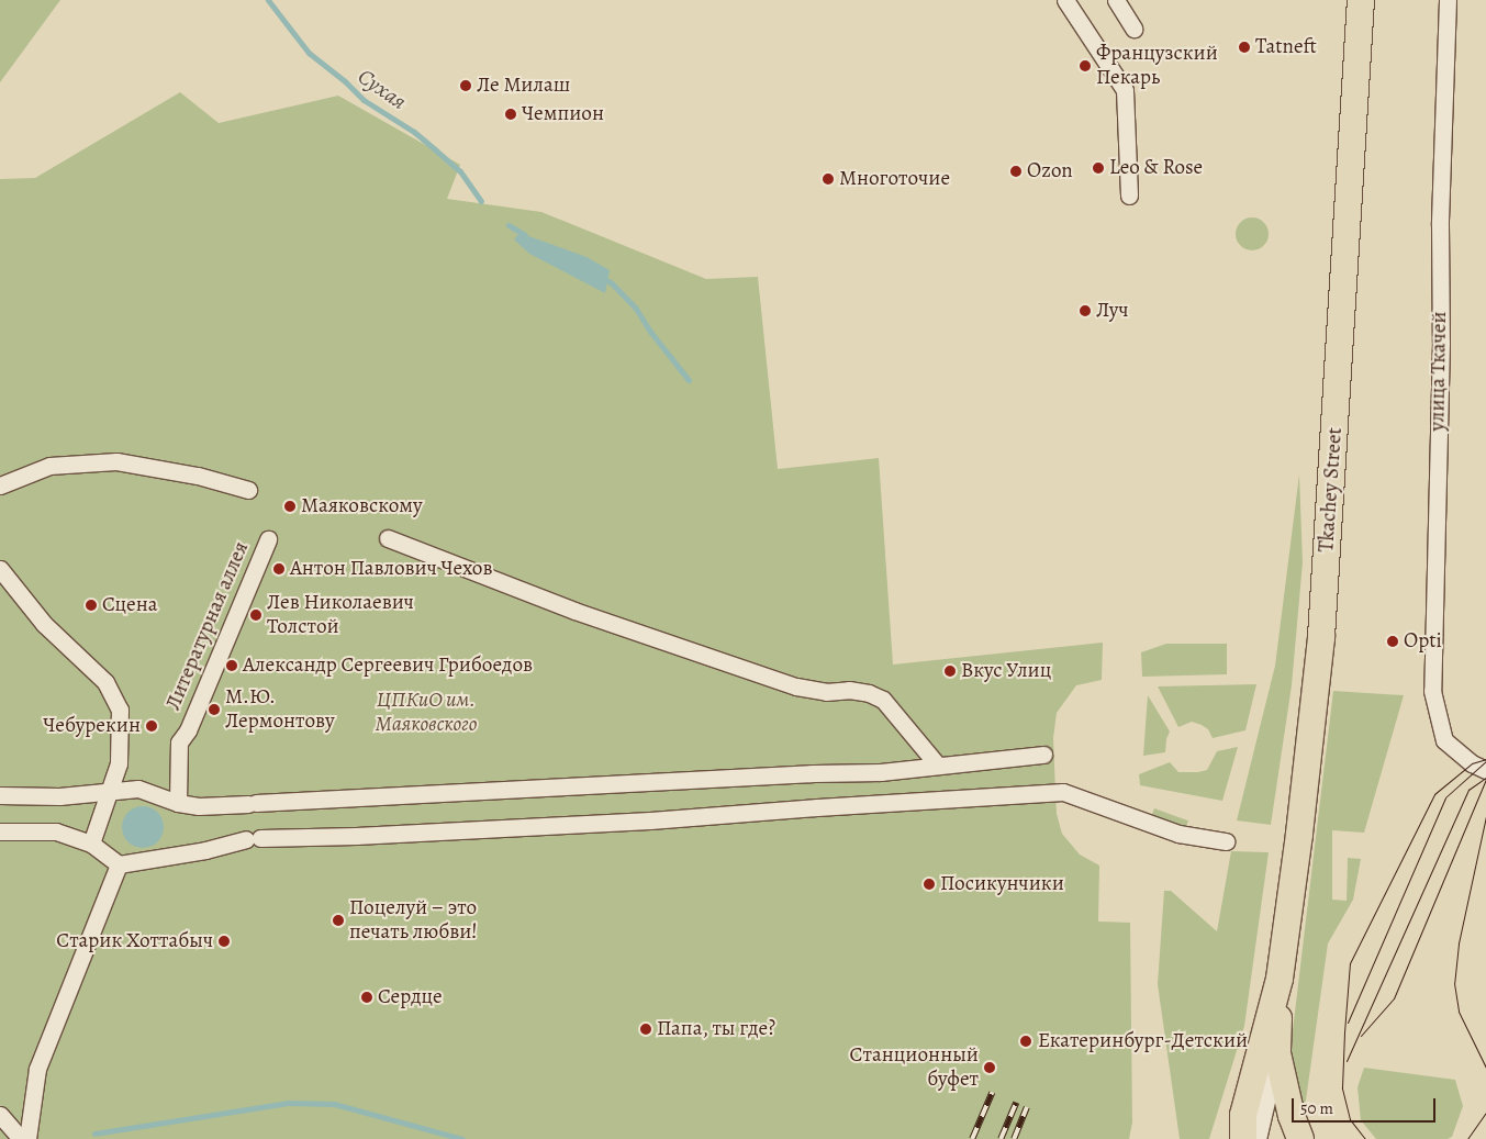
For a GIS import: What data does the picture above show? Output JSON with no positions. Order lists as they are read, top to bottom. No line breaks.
{"streets":{"main road":["Tkachey Street"],"street":["улица Ткачей","Литературная аллея"]},"water":["Сухая"],"parks":["ЦПКиО им. Маяковского"],"places":["Tatneft","Французский Пекарь","Ле Милаш","Чемпион","Leo & Rose","Ozon","Многоточие","Луч","Маяковскому","Антон Павлович Чехов","Сцена","Лев Николаевич Толстой","Opti","Александр Сергеевич Грибоедов","Вкус Улиц","М.Ю. Лермонтову","Чебурекин","Посикунчики","Поцелуй – это печать любви!","Старик Хоттабыч","Сердце","Папа, ты где?","Екатеринбург-Детский","Станционный буфет"],"scale_bar":"50 m"}
